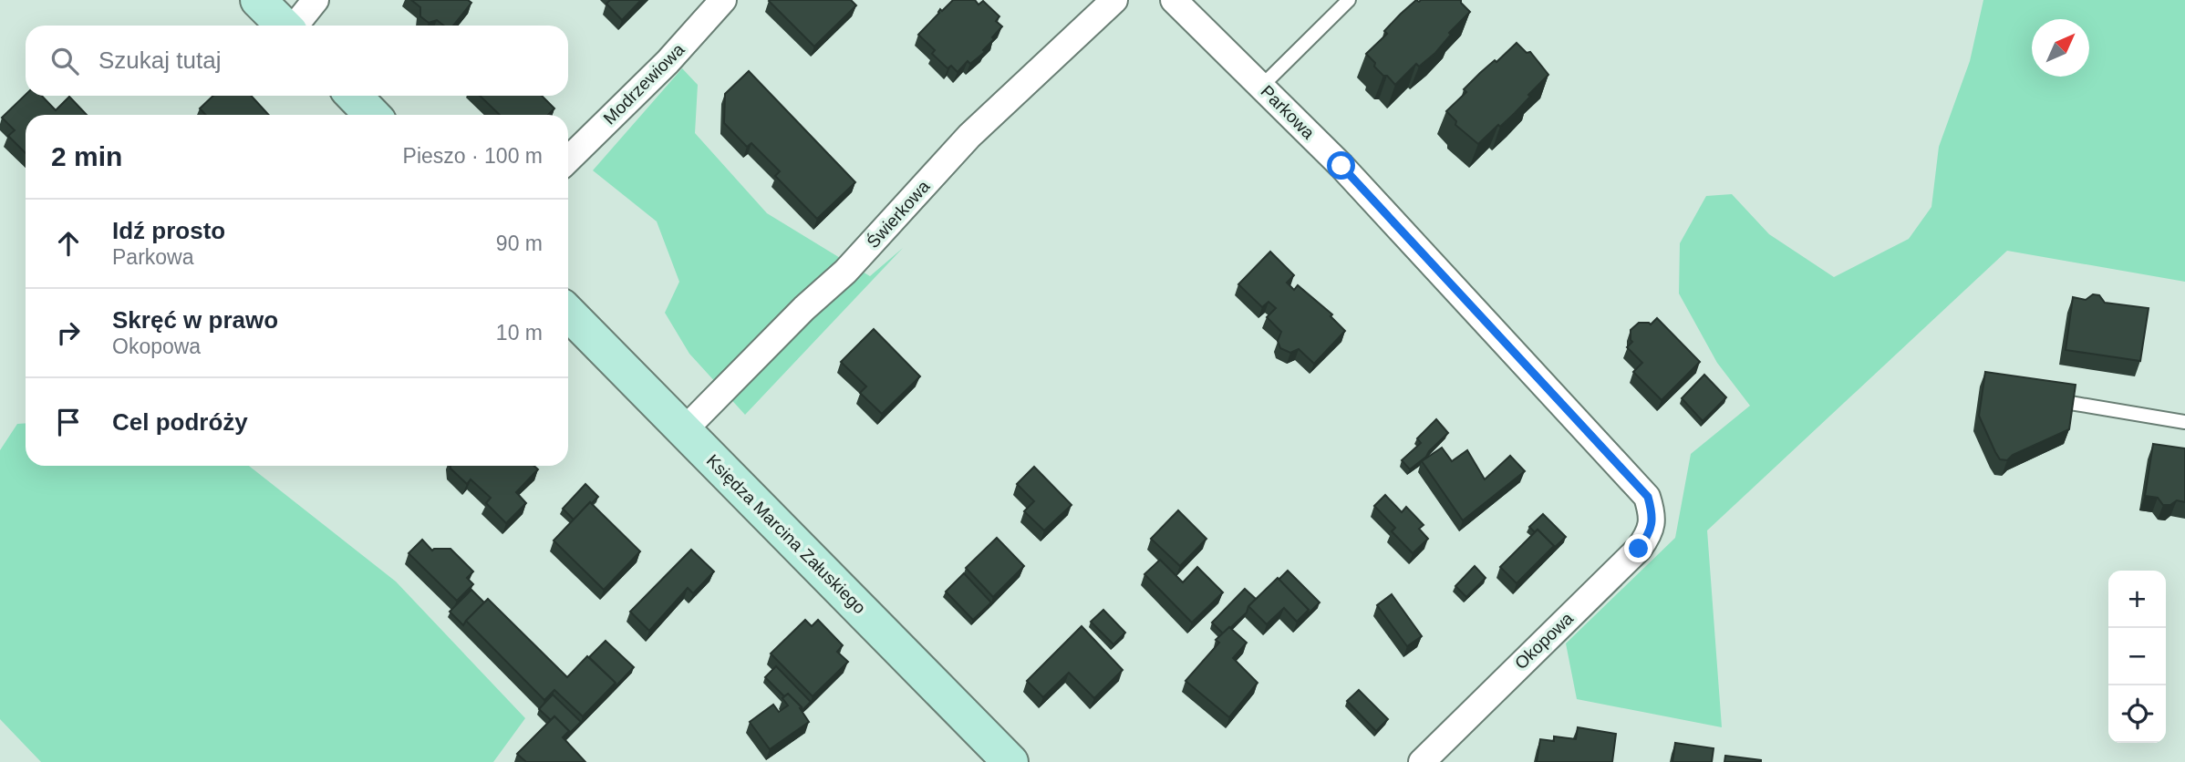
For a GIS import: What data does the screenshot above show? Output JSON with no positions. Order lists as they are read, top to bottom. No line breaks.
{"streets":{"street":["Modrzewiowa","Parkowa","Świerkowa","Księdza Marcina Załuskiego","Okopowa"]},"crossings":[["Parkowa","Okopowa"],["Świerkowa","Księdza Marcina Załuskiego"]],"north":"top right","page":{"search":"Szukaj tutaj","heading":["2 min","Pieszo · 100 m"],"list":[["Idź prosto","Parkowa","90 m"],["Skręć w prawo","Okopowa","10 m"],"Cel podróży"],"map_buttons":["+","−"]}}
